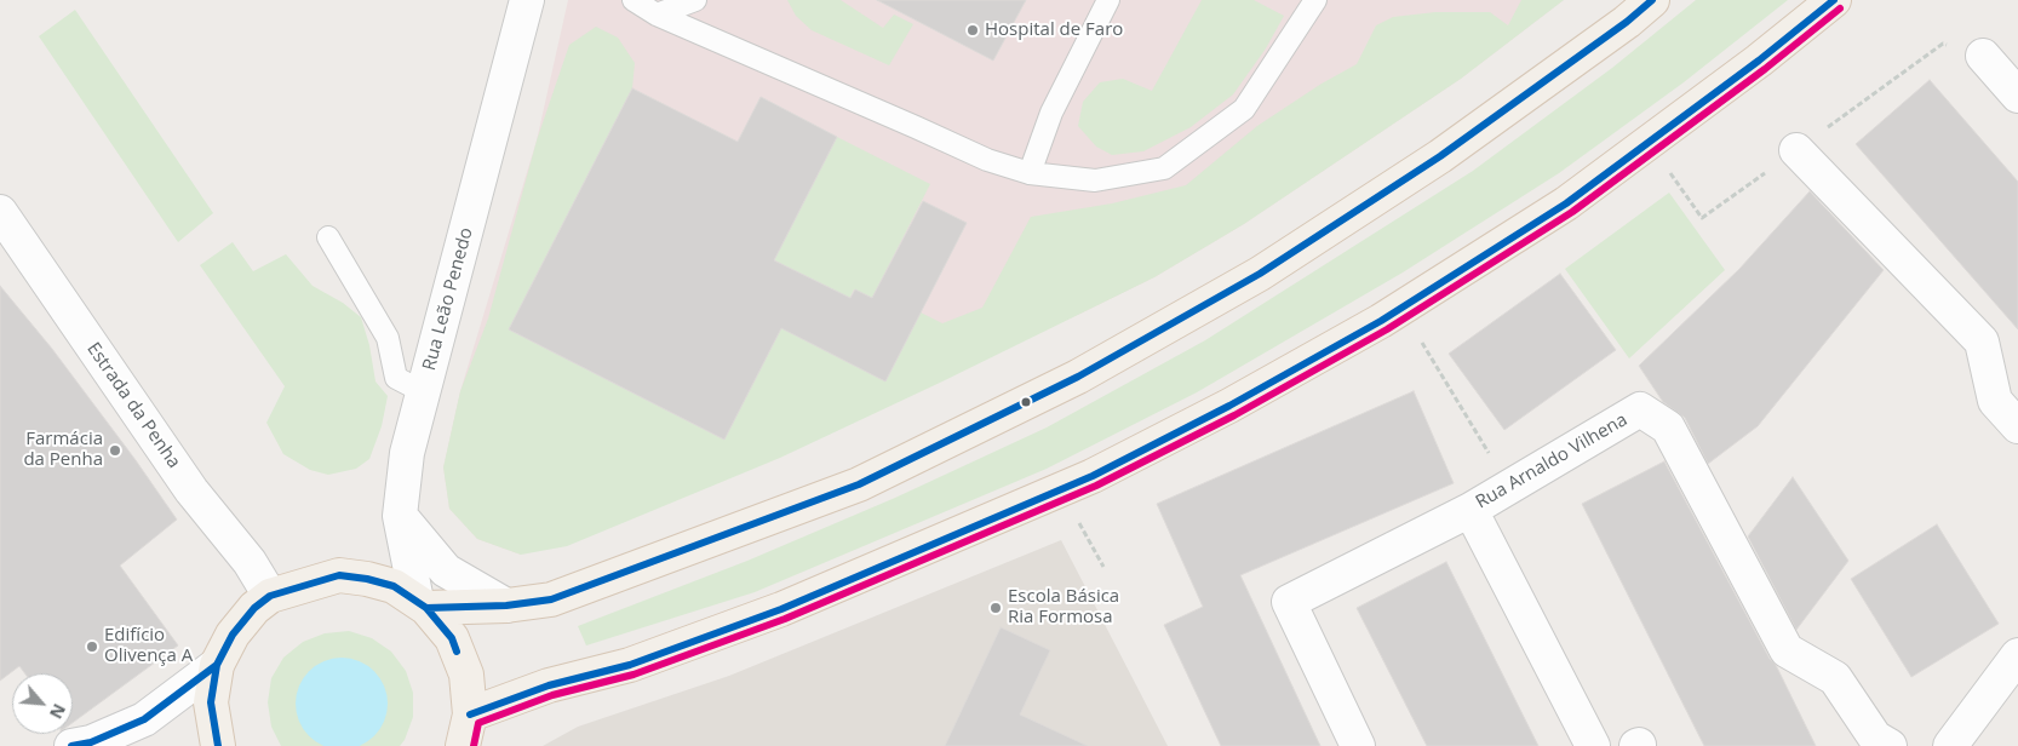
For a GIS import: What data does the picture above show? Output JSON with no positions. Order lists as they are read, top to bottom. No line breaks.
{"streets":{"street":["Rua Leão Penedo","Estrada da Penha","Rua Arnaldo Vilhena"]},"places":["Hospital de Faro","Farmácia da Penha","Escola Básica Ria Formosa","Edifício Olivença A"],"north":"bottom right"}
